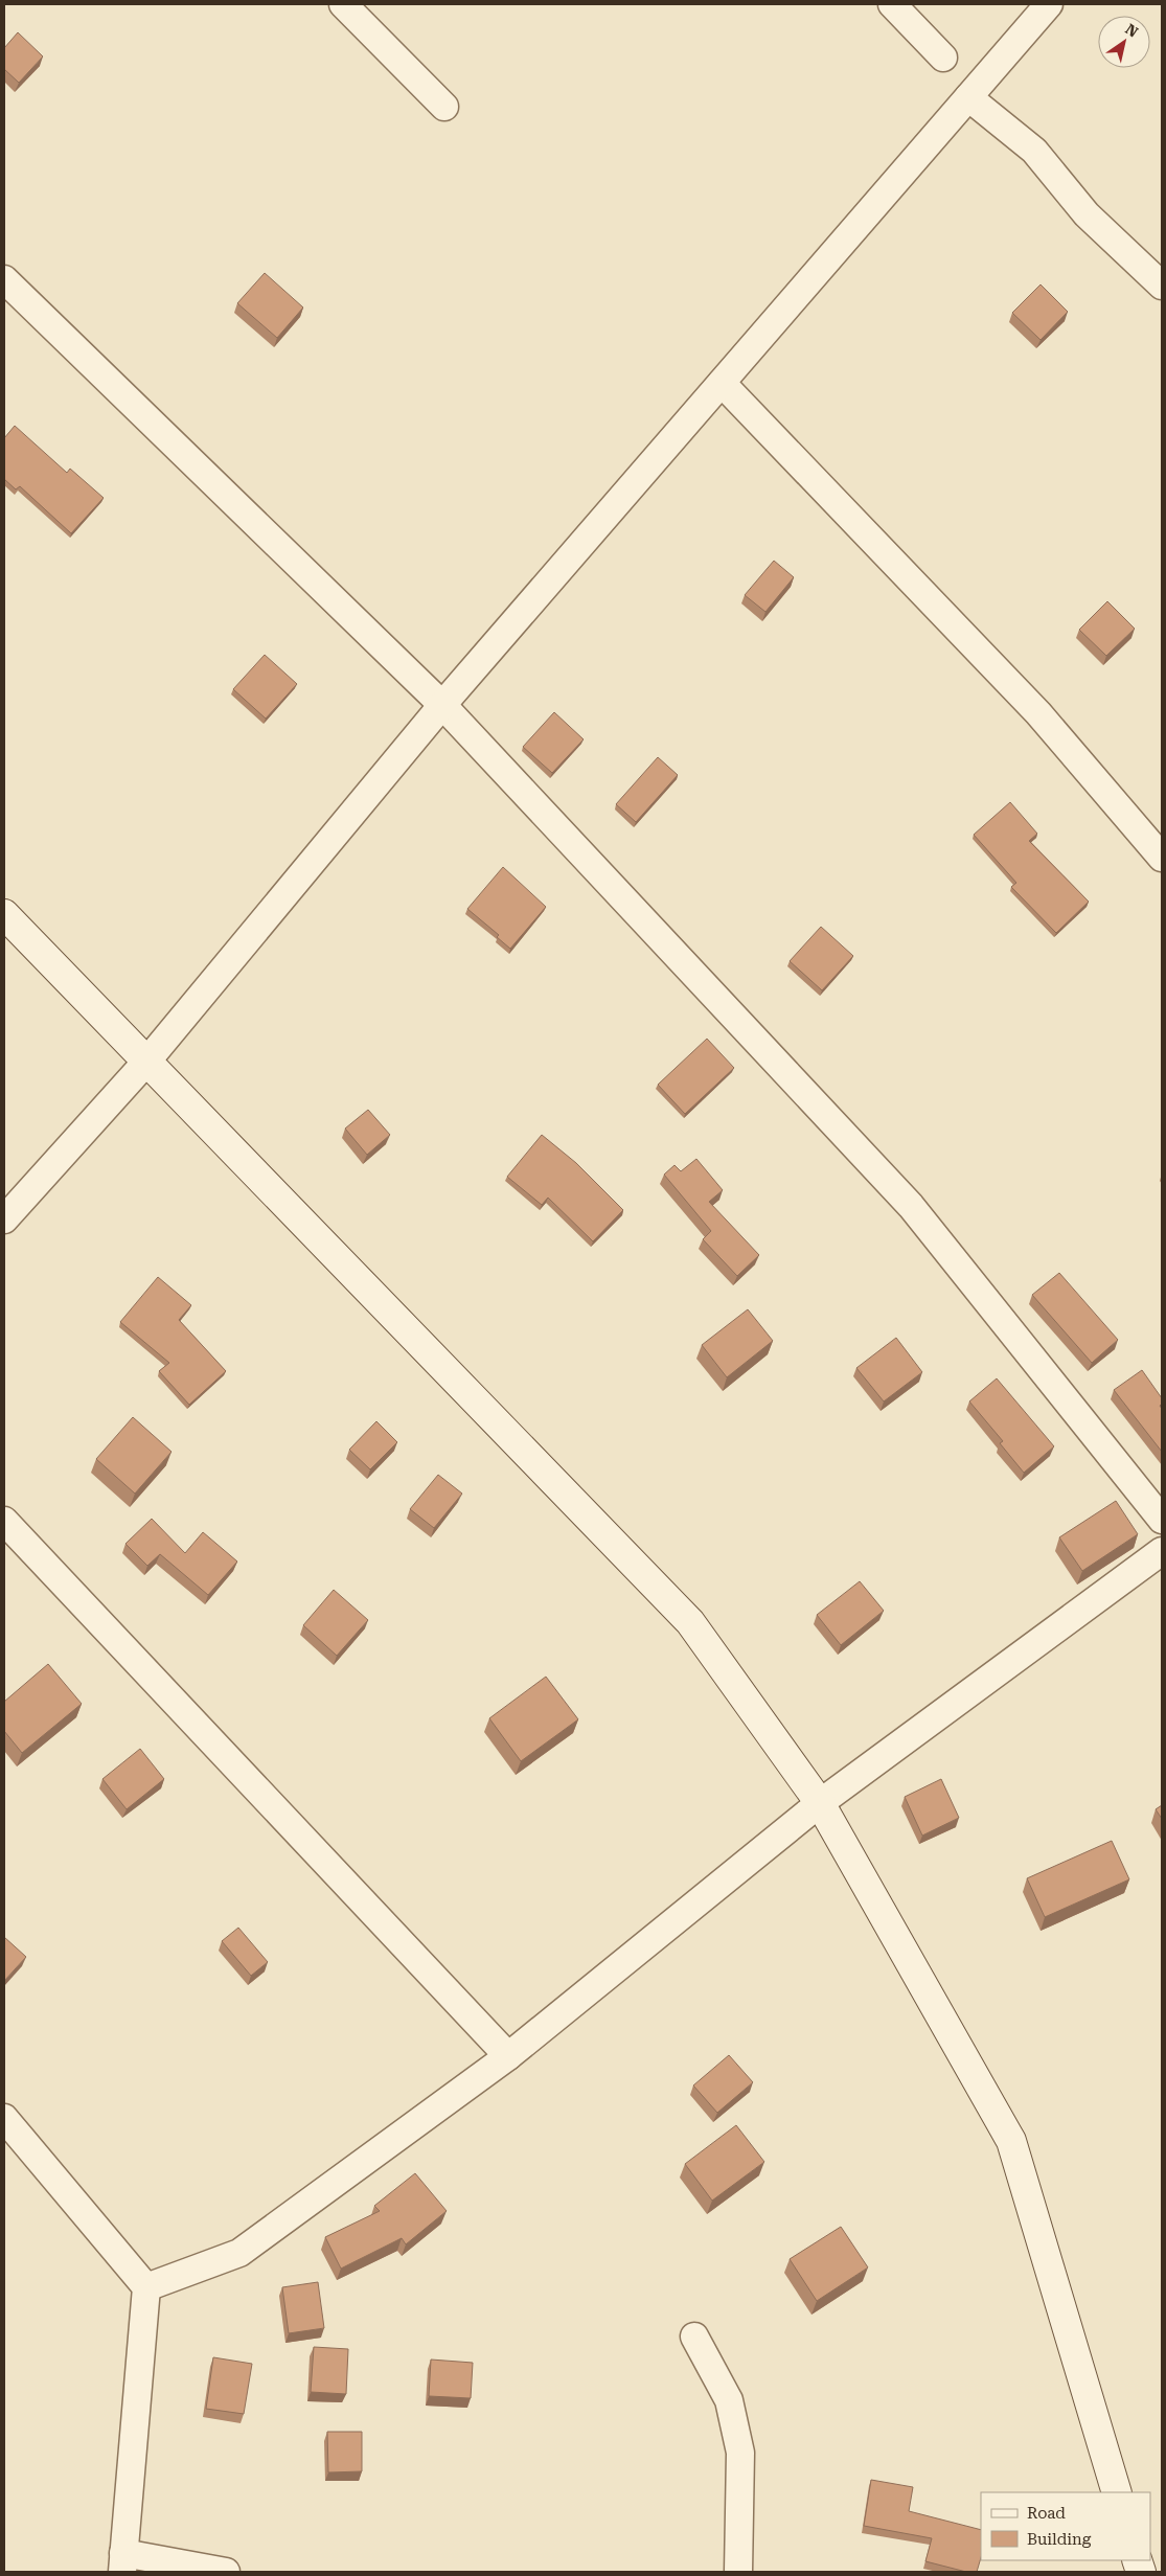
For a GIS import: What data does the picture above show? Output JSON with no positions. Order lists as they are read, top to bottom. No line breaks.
{"legend":["Road","Building"],"north":"top right"}
